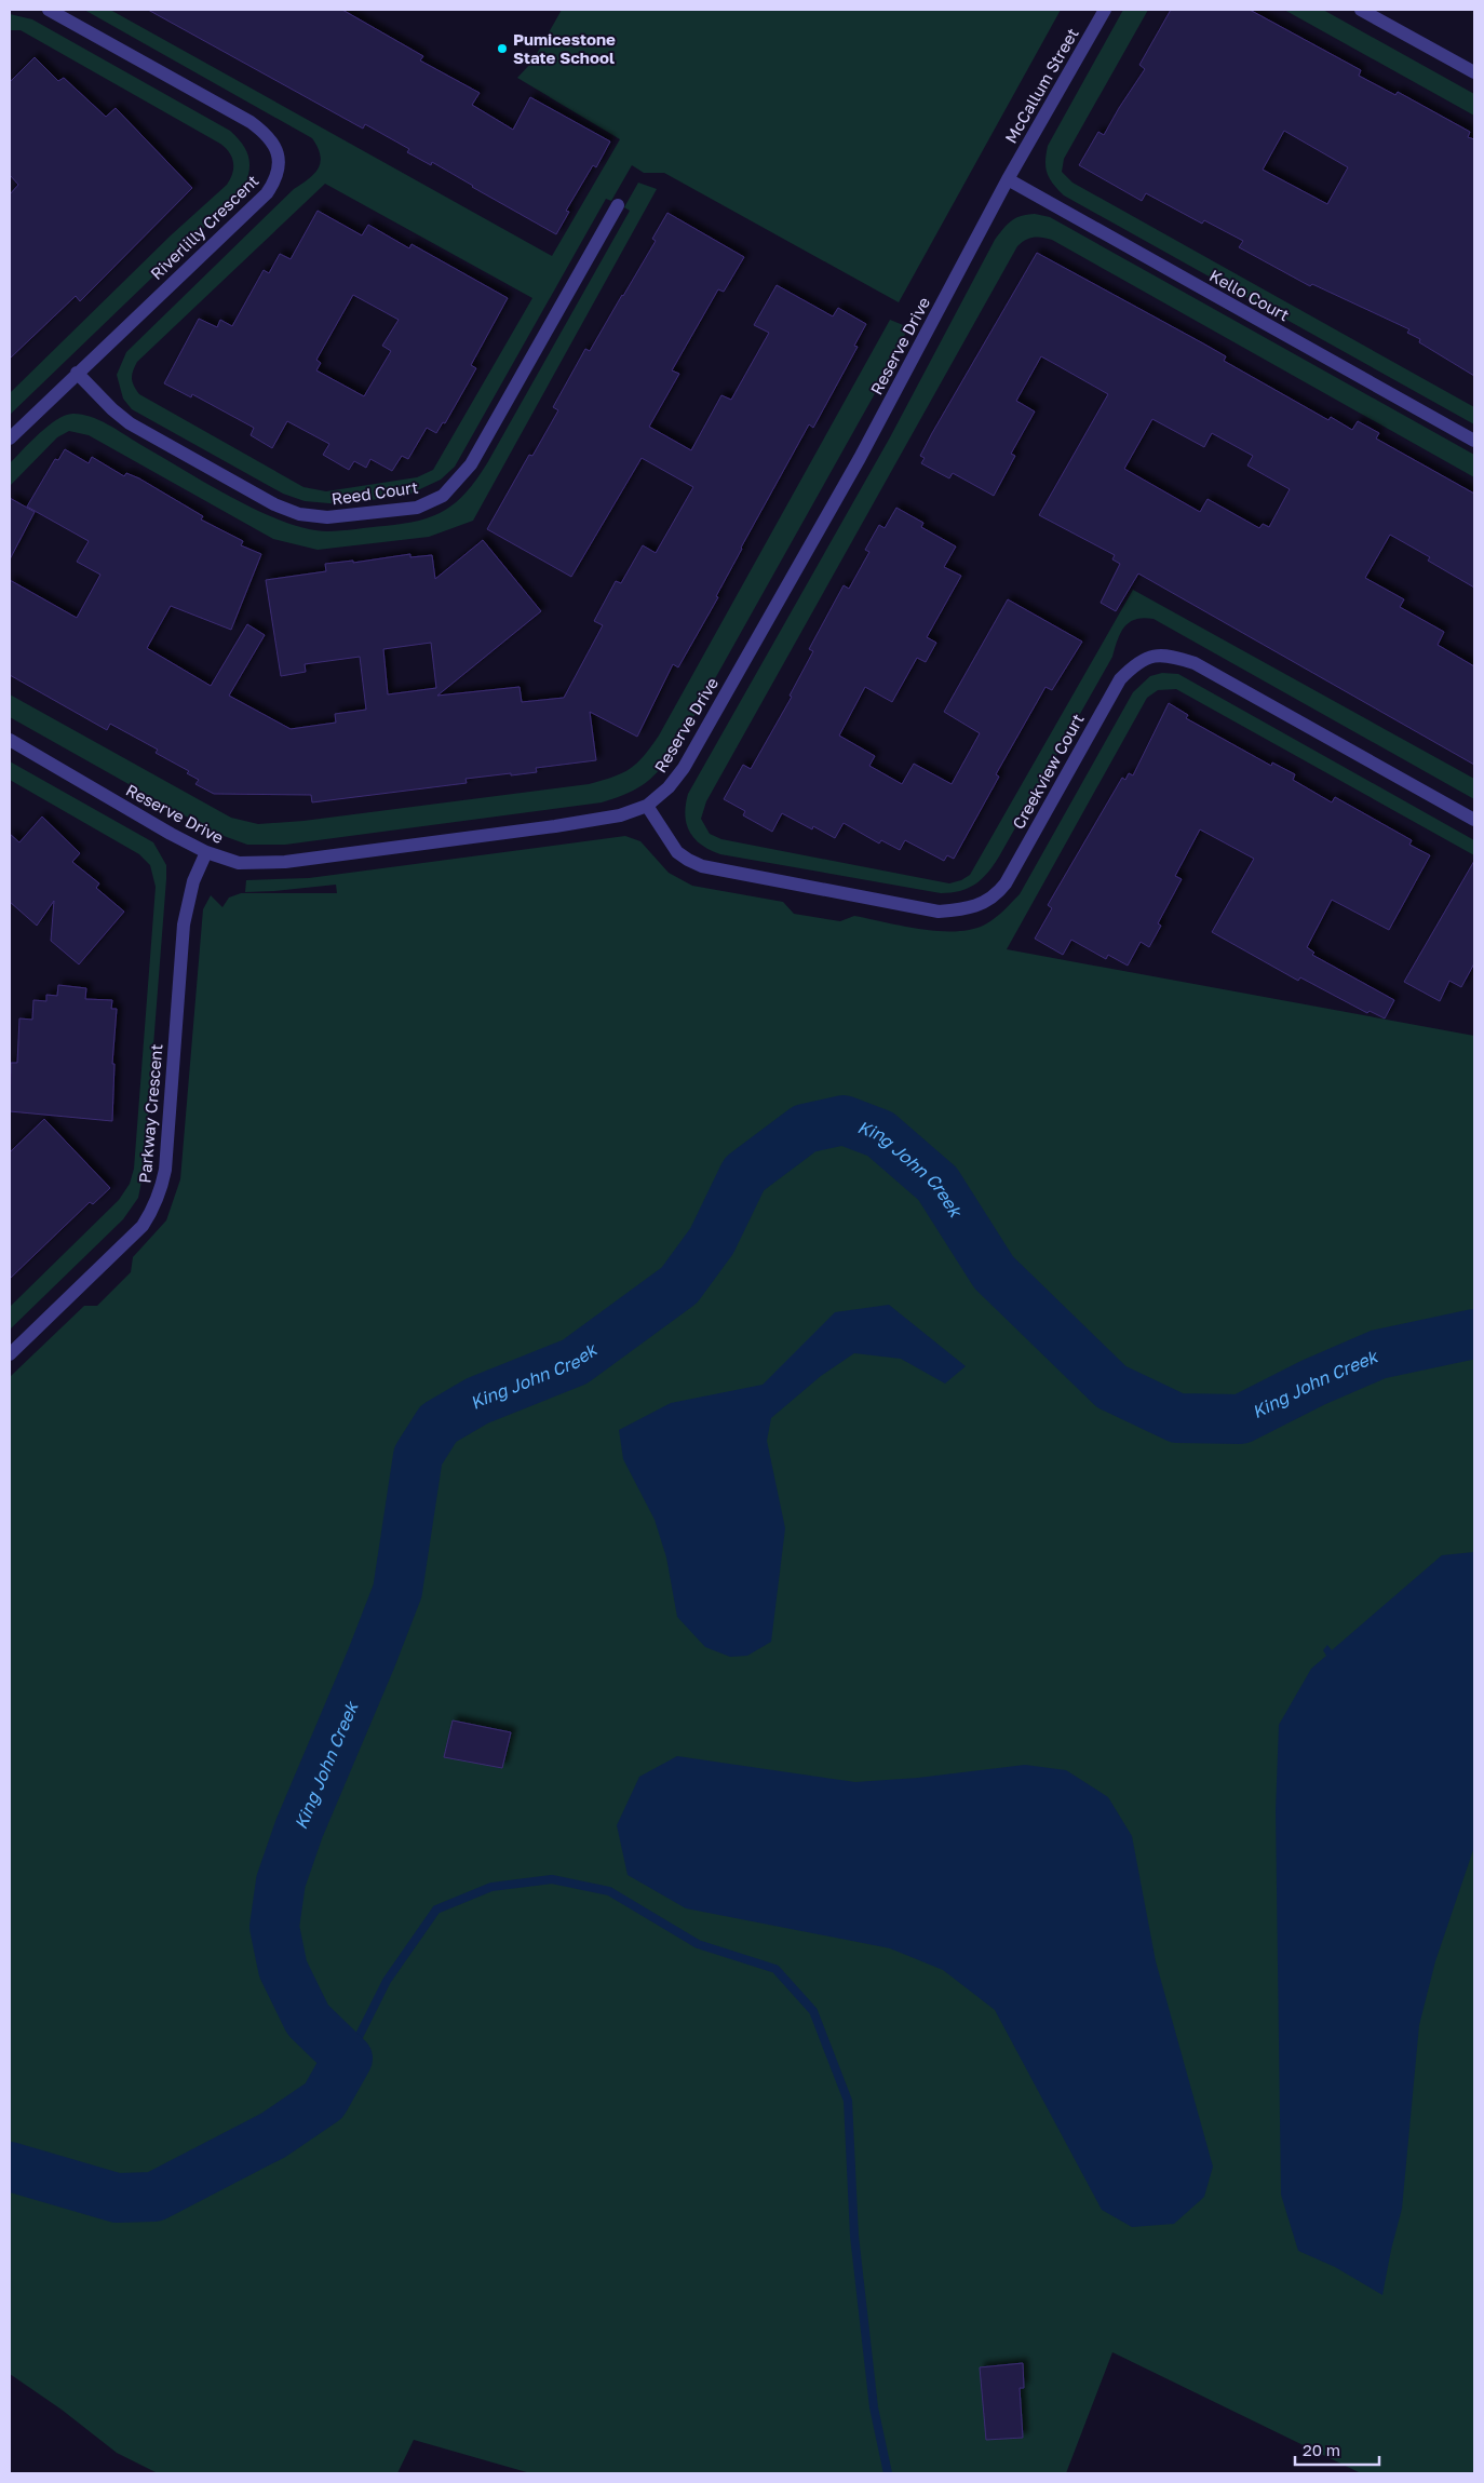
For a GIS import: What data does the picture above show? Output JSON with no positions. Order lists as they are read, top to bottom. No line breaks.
{"streets":{"street":["McCallum Street","Riverlilly Crescent","Kello Court","Reserve Drive","Reed Court","Creekview Court","Parkway Crescent"]},"crossings":[["McCallum Street","Kello Court"],["McCallum Street","Reserve Drive"],["Riverlilly Crescent","Reed Court"],["Kello Court","Reserve Drive"],["Reserve Drive","Creekview Court"],["Reserve Drive","Parkway Crescent"]],"water":["King John Creek"],"places":["Pumicestone State School"],"scale_bar":"20 m"}
